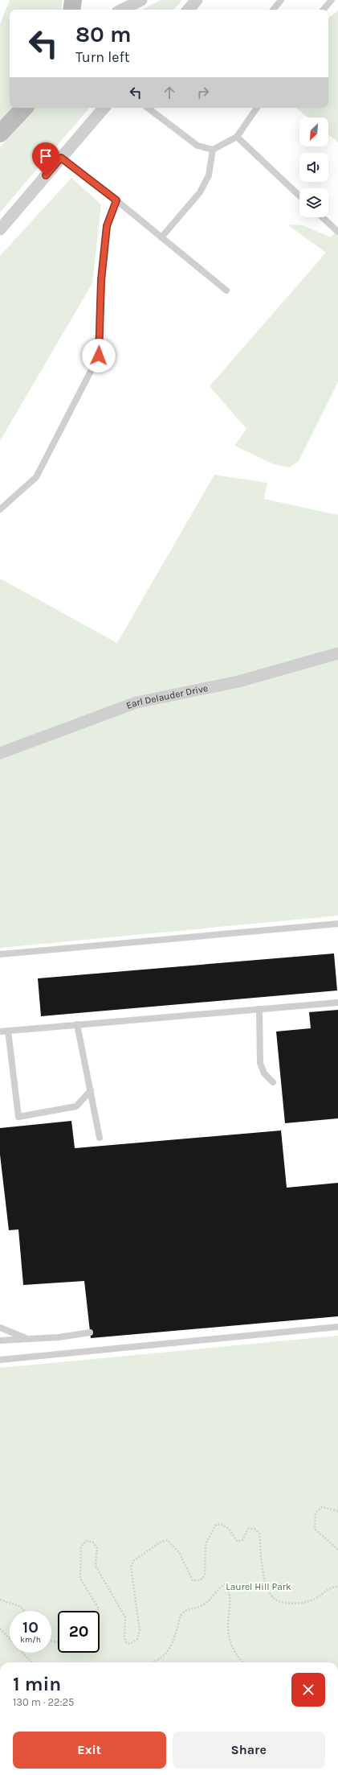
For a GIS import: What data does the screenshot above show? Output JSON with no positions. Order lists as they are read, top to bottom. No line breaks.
{"streets":{"street":["Earl Delauder Drive"]},"parks":["Laurel Hill Park"],"north":"bottom left","page":{"turn":["80 m","Turn left"],"speed":"10 km/h","limit":"20","heading":["1 min","130 m · 22:25"],"buttons":["Exit","Share"]}}
